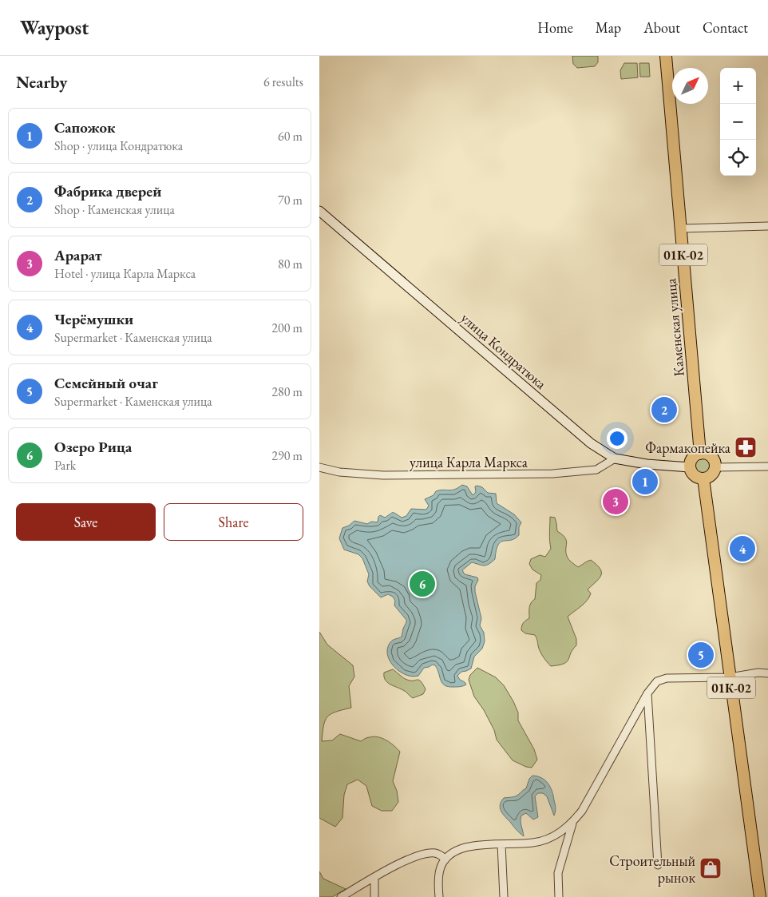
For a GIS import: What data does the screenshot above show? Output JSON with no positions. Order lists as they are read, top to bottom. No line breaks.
{"streets":{"main road":["01К-02","Каменская улица","улица Кондратюка"],"street":["улица Карла Маркса"]},"crossings":[["01К-02","Каменская улица"],["01К-02","улица Кондратюка"],["Каменская улица","улица Кондратюка"],["улица Кондратюка","улица Карла Маркса"]],"places":{"pharmacy":["Фармакопейка"],"shop":["Строительный рынок"]},"north":"top right","page":{"header":"Waypost","nav":["Home","Map","About","Contact"],"heading":["Nearby","6 results"],"map_buttons":["+","−"],"list":[{"mark":"1","name":"Сапожок","note":"Shop · улица Кондратюка","value":"60 m"},{"mark":"2","name":"Фабрика дверей","note":"Shop · Каменская улица","value":"70 m"},{"mark":"3","name":"Арарат","note":"Hotel · улица Карла Маркса","value":"80 m"},{"mark":"4","name":"Черёмушки","note":"Supermarket · Каменская улица","value":"200 m"},{"mark":"5","name":"Семейный очаг","note":"Supermarket · Каменская улица","value":"280 m"},{"mark":"6","name":"Озеро Рица","note":"Park","value":"290 m"}],"pins":["2","1","3","4","6","5"],"buttons":["Save","Share"]}}
